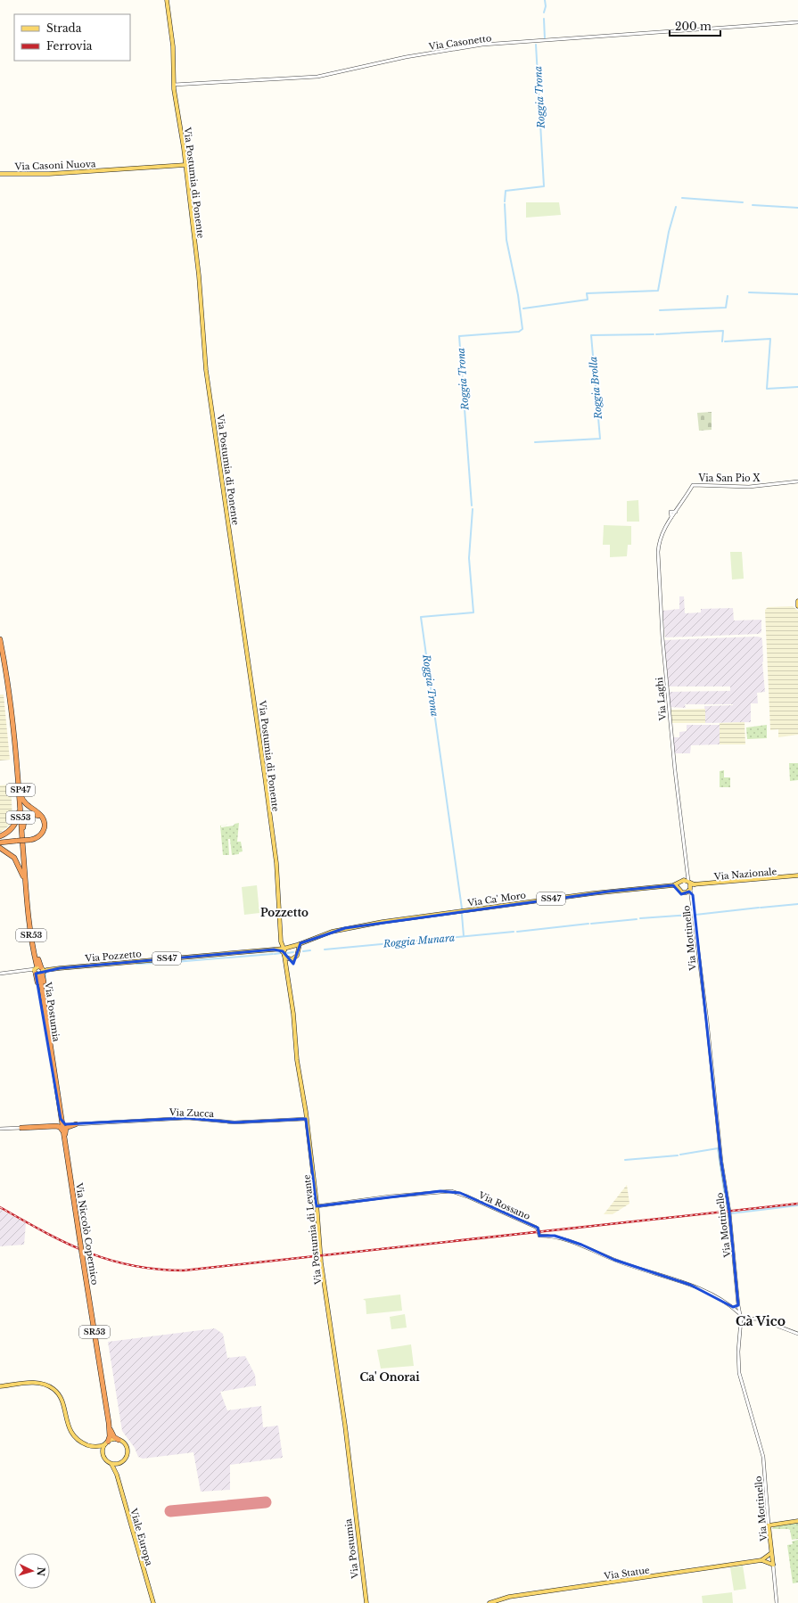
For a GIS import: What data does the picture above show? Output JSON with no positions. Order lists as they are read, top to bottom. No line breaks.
{"streets":{"highway":["SP47","SS53","SR53","Via Niccolò Copernico"],"main road":["Via Casoni Nuova","Via Postumia di Ponente","Via Nazionale","Via Ca' Moro","SS47","Via Mottinello","Via Pozzetto","Via Postumia","Via Postumia di Levante","Viale Europa","Via Statue"],"street":["Via Casonetto","Via San Pio X","Via Laghi","Via Zucca","Via Rossano"]},"crossings":[["Via Casonetto","Via Postumia di Ponente"],["Via Casoni Nuova","Via Postumia di Ponente"],["Via San Pio X","Via Laghi"],["Via Laghi","Via Nazionale"],["Via Laghi","Via Mottinello"],["SP47","SS53"],["SS53","SR53"],["Via Nazionale","Via Mottinello"],["Via Ca' Moro","Via Pozzetto"],["SR53","Via Pozzetto"],["SR53","Via Niccolò Copernico"],["SR53","Viale Europa"],["Via Mottinello","Via Rossano"],["Via Mottinello","Via Statue"],["Via Pozzetto","Via Postumia di Levante"],["Via Pozzetto","Via Niccolò Copernico"],["Via Postumia","Via Postumia di Levante"],["Via Zucca","Via Postumia di Levante"],["Via Rossano","Via Postumia di Levante"],["Via Niccolò Copernico","Viale Europa"]],"districts":["Pozzetto","Cà Vico","Ca' Onorai"],"water":["Roggia Trona","Roggia Brolla","Roggia Munara"],"legend":["Strada","Ferrovia"],"scale_bar":"200 m","north":"right"}
